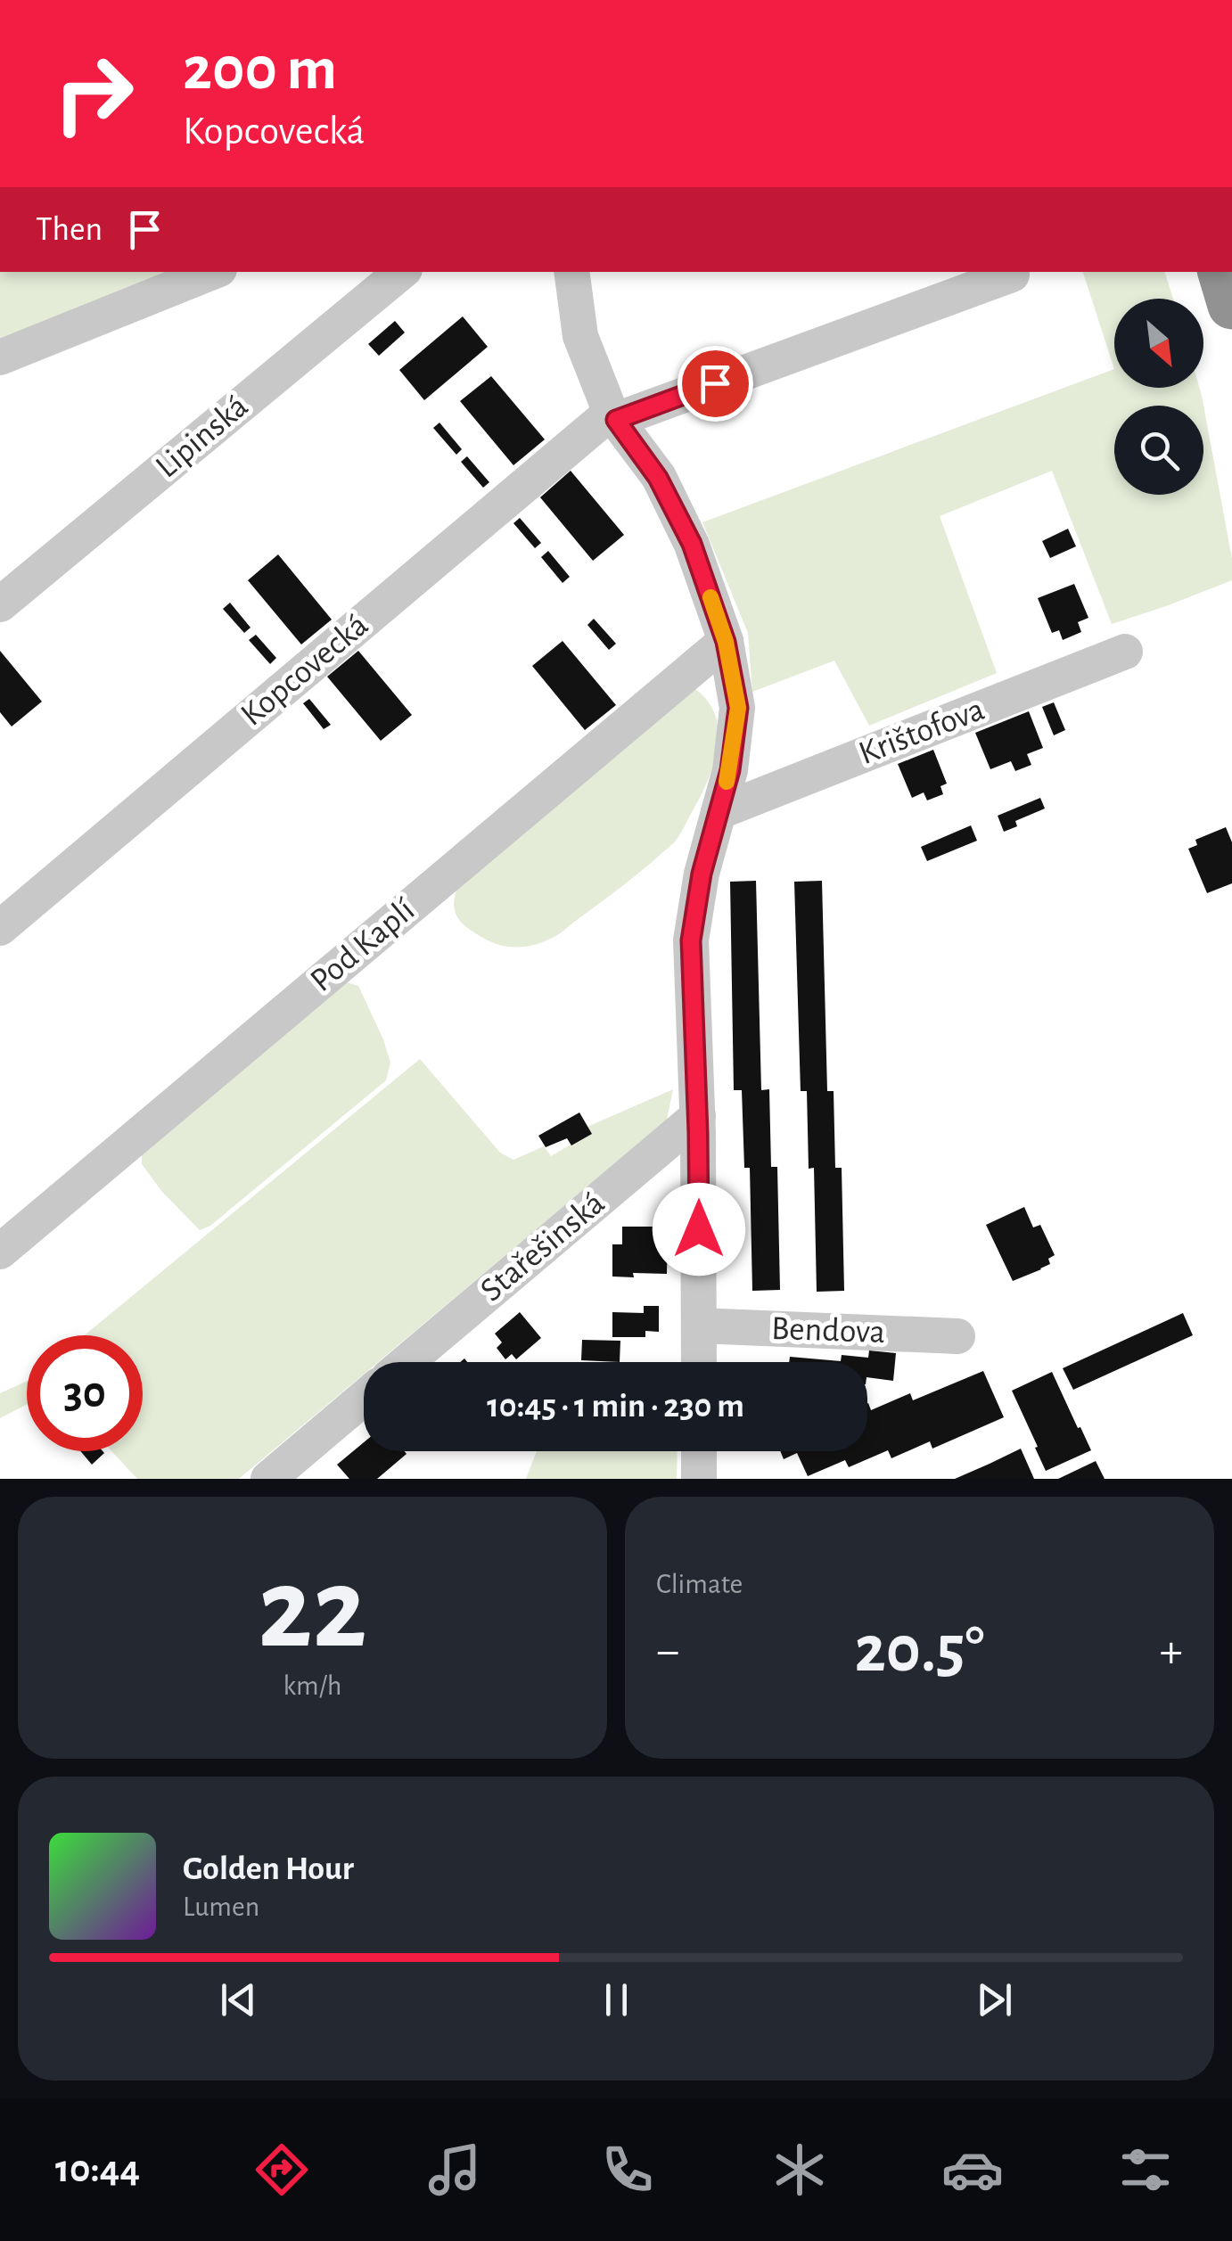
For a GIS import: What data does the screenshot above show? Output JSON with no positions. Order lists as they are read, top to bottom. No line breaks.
{"streets":{"street":["Lipinská","Kopcovecká","Krištofova","Pod Kaplí","Stařešinská","Bendova"]},"north":"bottom right","page":{"turn":["200 m","Kopcovecká"],"then":"Then","limit":"30","trip":"10:45 · 1 min · 230 m","tile":[["22","km/h"],"Climate"],"heat":["−","20.5°","+"],"song":["Golden Hour","Lumen"],"tabs":"10:44"}}
